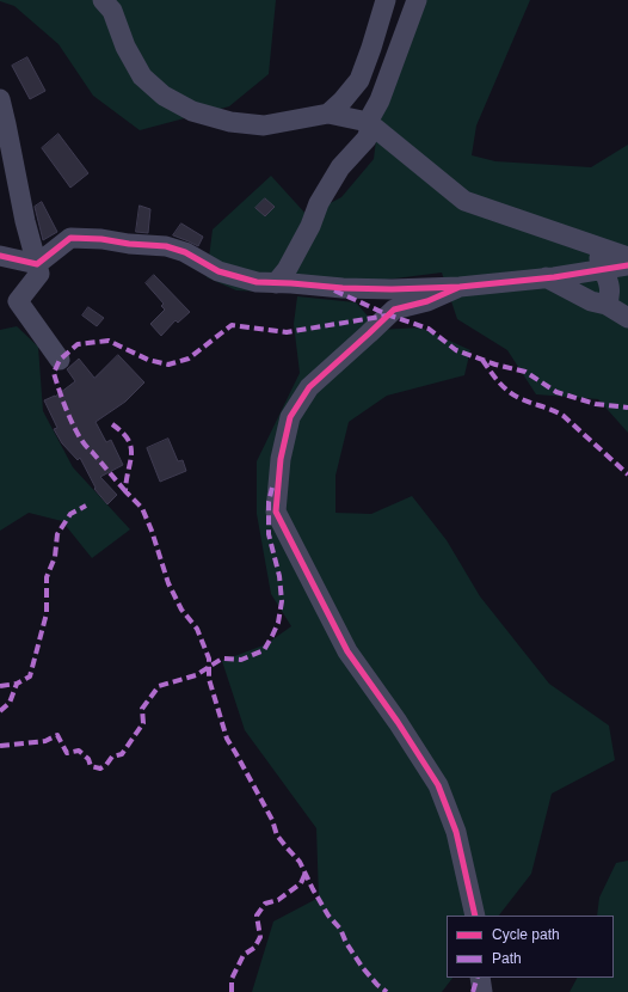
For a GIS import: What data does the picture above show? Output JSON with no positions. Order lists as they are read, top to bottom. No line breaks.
{"legend":["Cycle path","Path"]}
